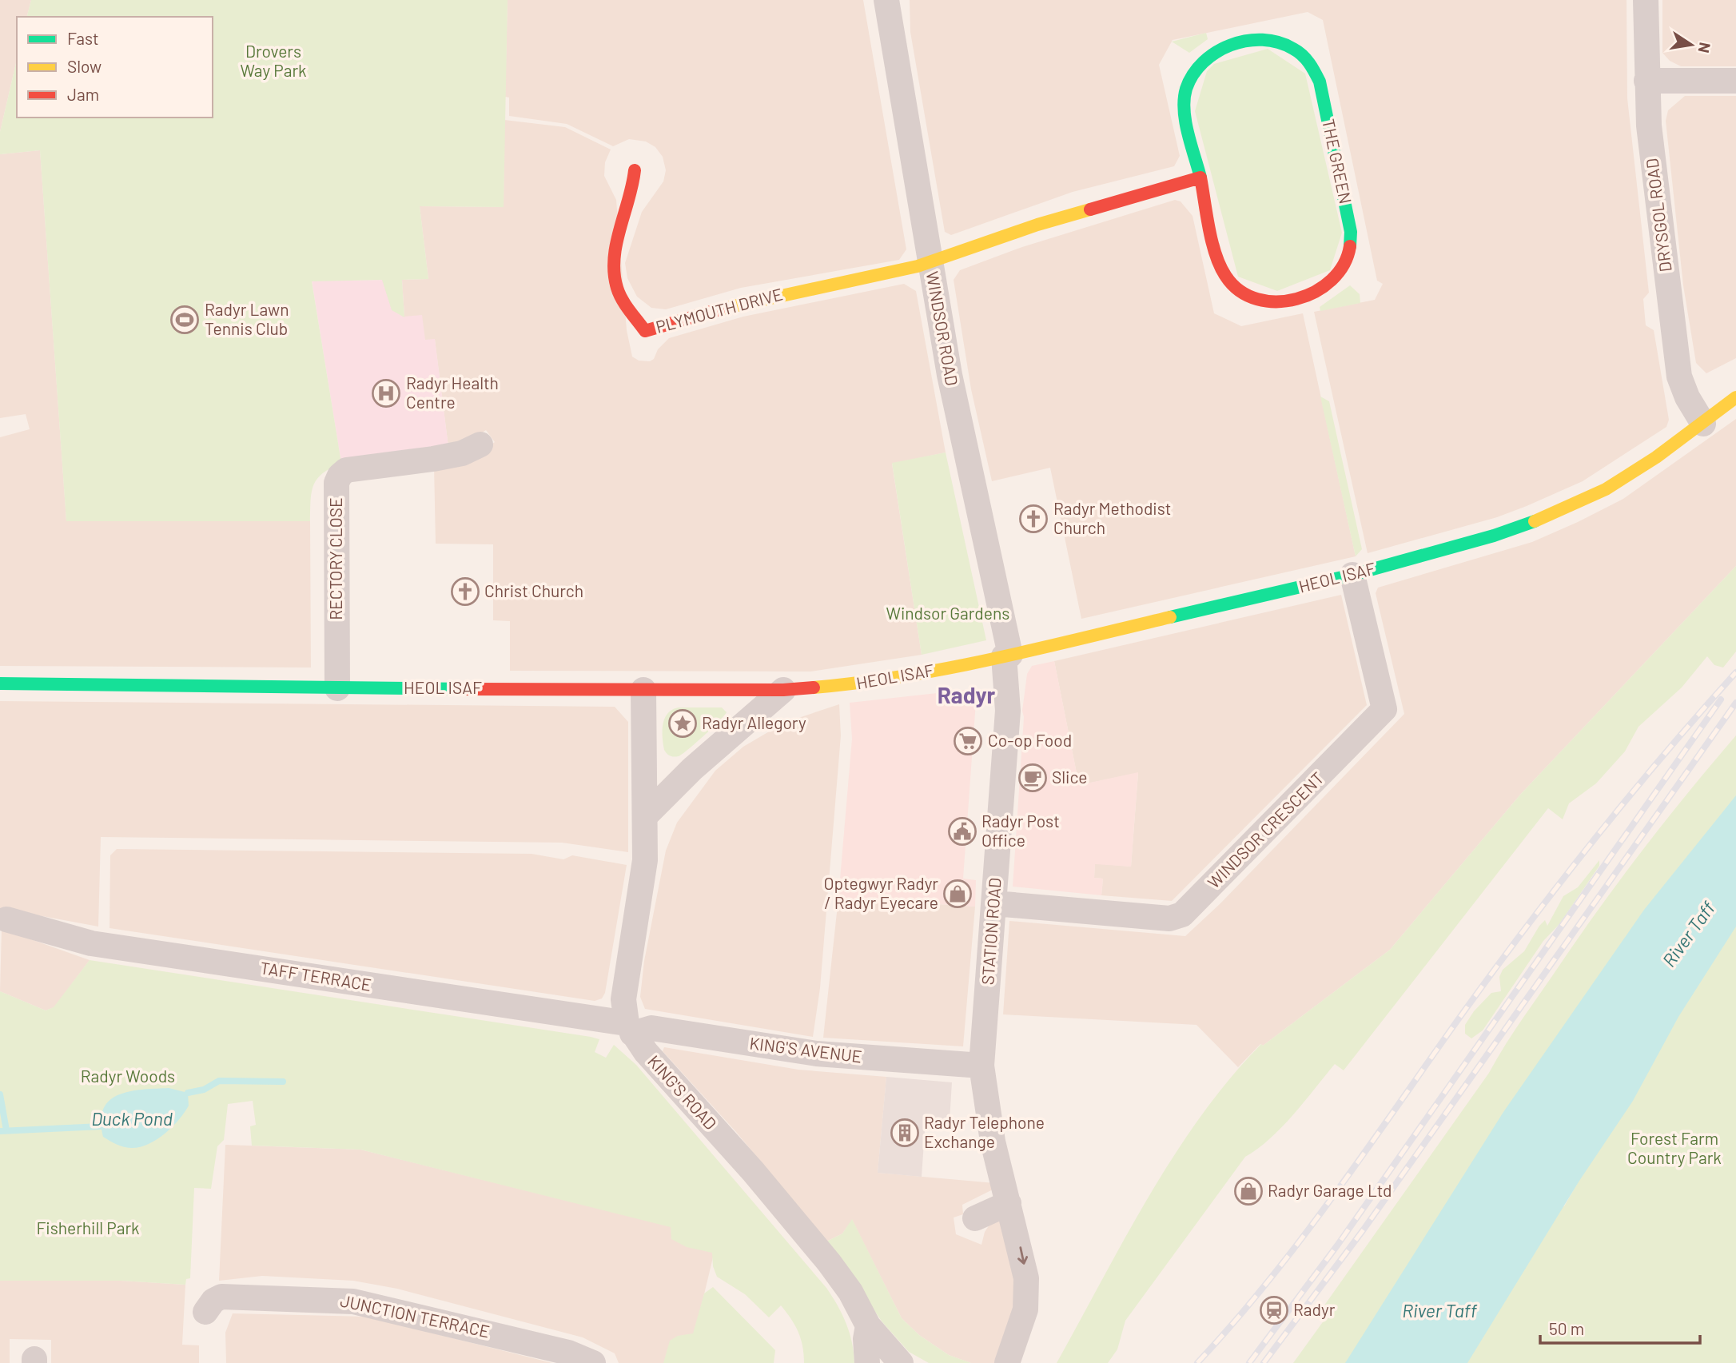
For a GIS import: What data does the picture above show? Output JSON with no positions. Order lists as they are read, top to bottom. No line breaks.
{"streets":{"main road":["THE GREEN","PLYMOUTH DRIVE","HEOL ISAF"],"street":["DRYSGOL ROAD","WINDSOR ROAD","RECTORY CLOSE","WINDSOR CRESCENT","STATION ROAD","TAFF TERRACE","KING'S AVENUE","KING'S ROAD","JUNCTION TERRACE"]},"crossings":[["DRYSGOL ROAD","HEOL ISAF"],["PLYMOUTH DRIVE","WINDSOR ROAD"],["WINDSOR ROAD","HEOL ISAF"],["WINDSOR ROAD","STATION ROAD"],["RECTORY CLOSE","HEOL ISAF"],["HEOL ISAF","WINDSOR CRESCENT"],["HEOL ISAF","STATION ROAD"],["HEOL ISAF","KING'S ROAD"],["WINDSOR CRESCENT","STATION ROAD"],["STATION ROAD","KING'S AVENUE"],["TAFF TERRACE","KING'S AVENUE"],["TAFF TERRACE","KING'S ROAD"],["KING'S AVENUE","KING'S ROAD"]],"districts":["Radyr"],"water":["River Taff","Duck Pond"],"parks":["Drovers Way Park","Windsor Gardens","Radyr Woods","Forest Farm Country Park","Fisherhill Park"],"places":{"sports":["Radyr Lawn Tennis Club"],"hospital":["Radyr Health Centre"],"church":["Radyr Methodist Church","Christ Church"],"place":["Radyr Allegory"],"supermarket":["Co-op Food"],"cafe":["Slice"],"public building":["Radyr Post Office"],"shop":["Optegwyr Radyr / Radyr Eyecare","Radyr Garage Ltd"],"building":["Radyr Telephone Exchange"],"station":["Radyr"]},"legend":["Fast","Slow","Jam"],"scale_bar":"50 m","north":"right"}
